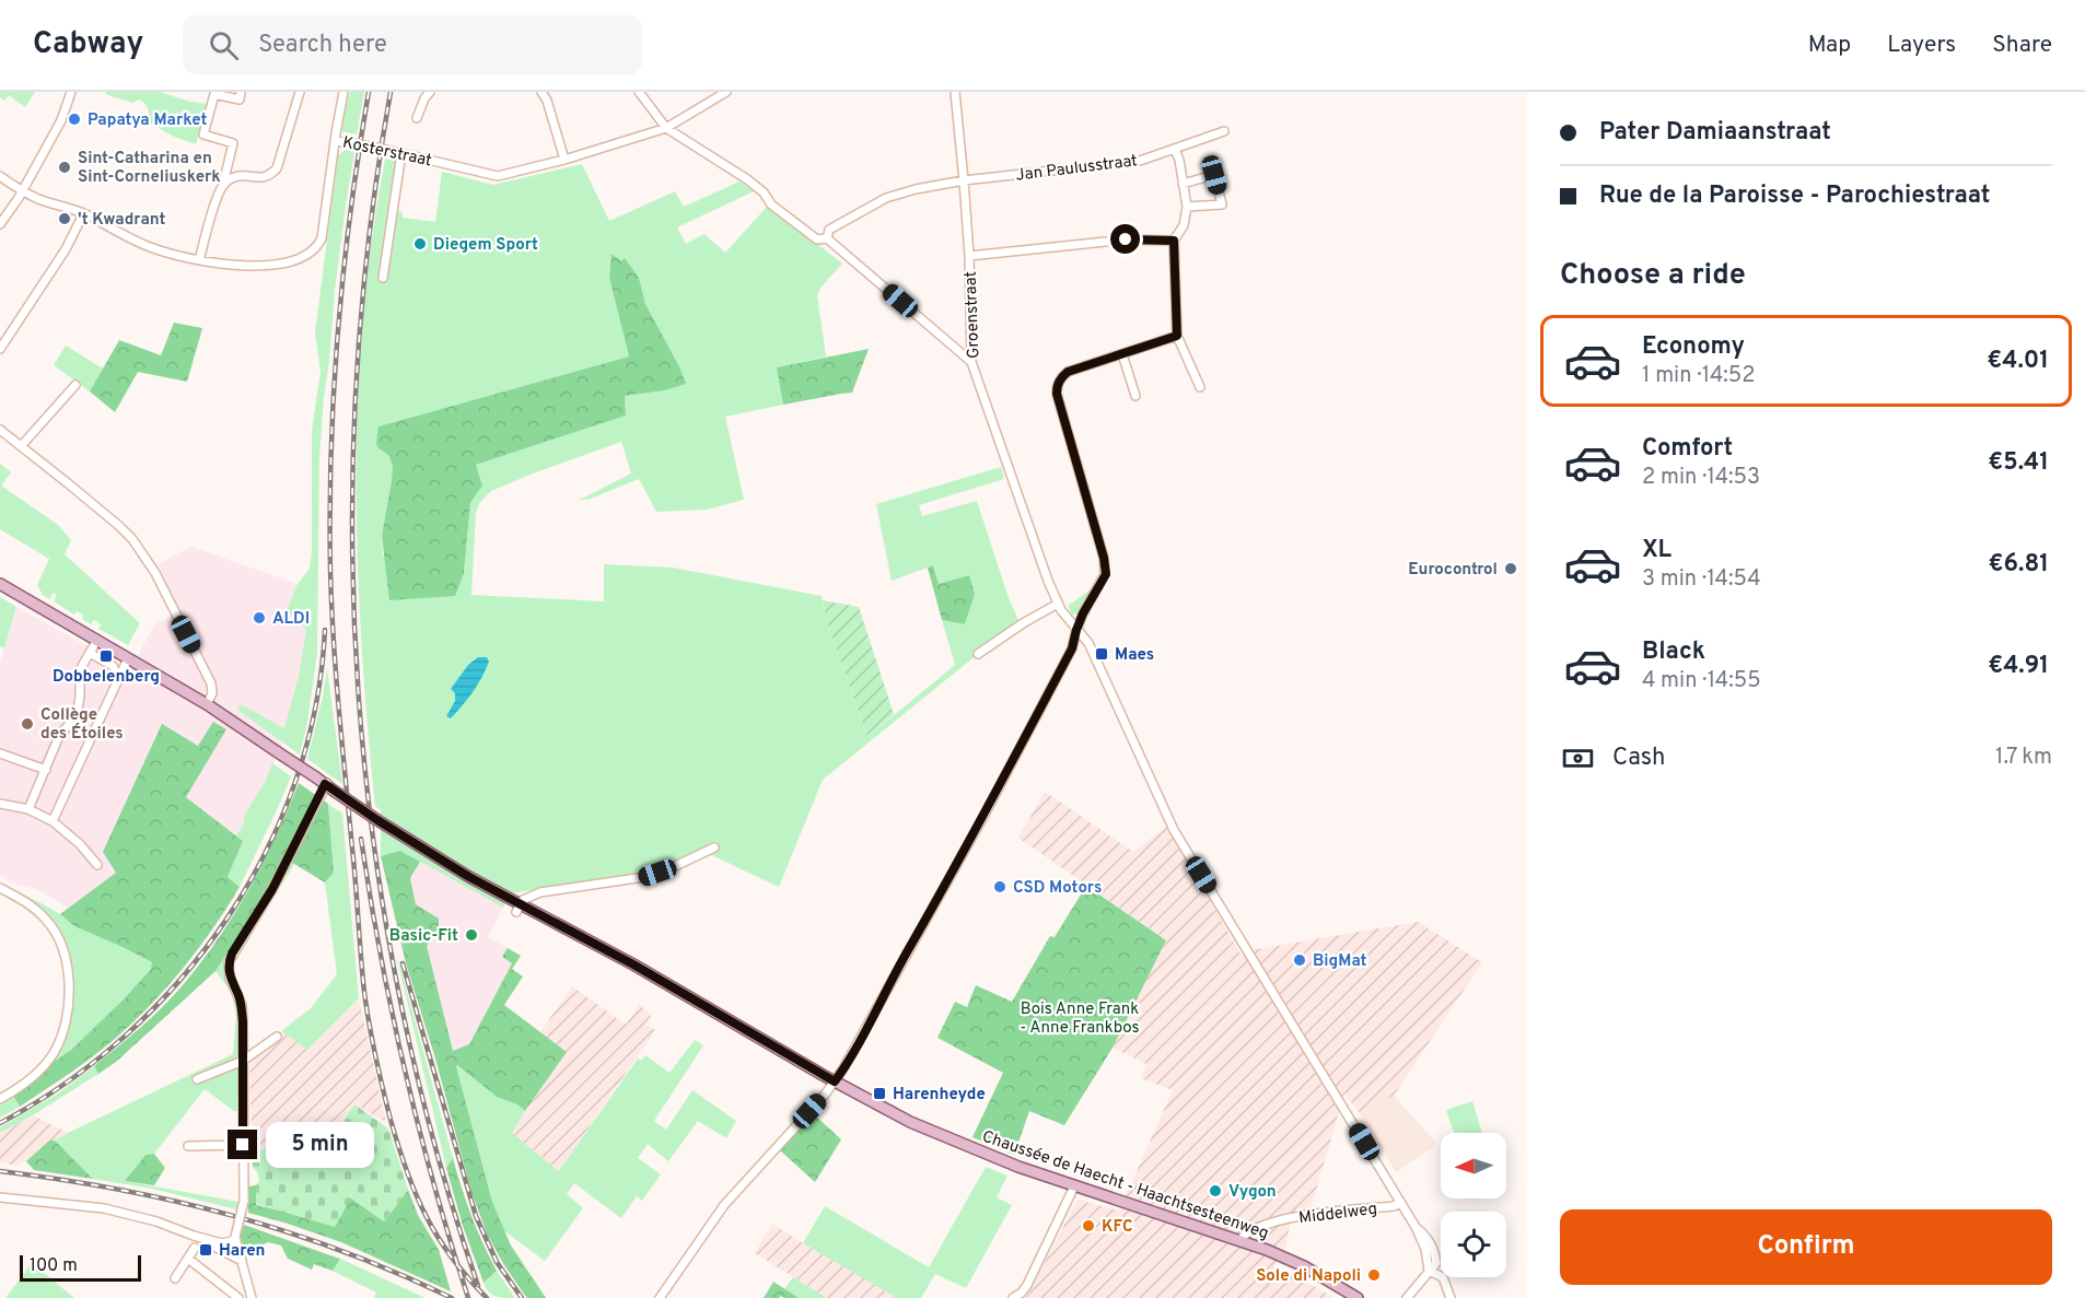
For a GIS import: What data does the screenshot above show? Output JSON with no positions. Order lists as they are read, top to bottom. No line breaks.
{"streets":{"main road":["Chaussée de Haecht - Haachtsesteenweg"],"street":["Kosterstraat","Jan Paulusstraat","Groenstraat","Middelweg"]},"crossings":[["Jan Paulusstraat","Groenstraat"],["Groenstraat","Middelweg"],["Chaussée de Haecht - Haachtsesteenweg","Middelweg"]],"parks":["Bois Anne Frank - Anne Frankbos"],"places":{"other":["Papatya Market","Sint-Catharina en Sint-Corneliuskerk","'t Kwadrant","Diegem Sport","Eurocontrol","ALDI","Collège des Étoiles","CSD Motors","Basic-Fit","BigMat","Vygon","KFC","Sole di Napoli"],"transit":["Maes","Dobbelenberg","Harenheyde","Haren"]},"scale_bar":"100 m","north":"left","page":{"header":"Cabway","search":"Search here","nav":["Map","Layers","Share"],"banner":["Pater Damiaanstraat","Rue de la Paroisse - Parochiestraat"],"heading":"Choose a ride","list":[{"name":"Economy","note":"1 min · 14:52","value":"€4.01"},{"name":"Comfort","note":"2 min · 14:53","value":"€5.41"},{"name":"XL","note":"3 min · 14:54","value":"€6.81"},{"name":"Black","note":"4 min · 14:55","value":"€4.91"}],"pay":["Cash","1.7 km"],"bubble":"5 min","buttons":"Confirm","scale":"100 m"}}
